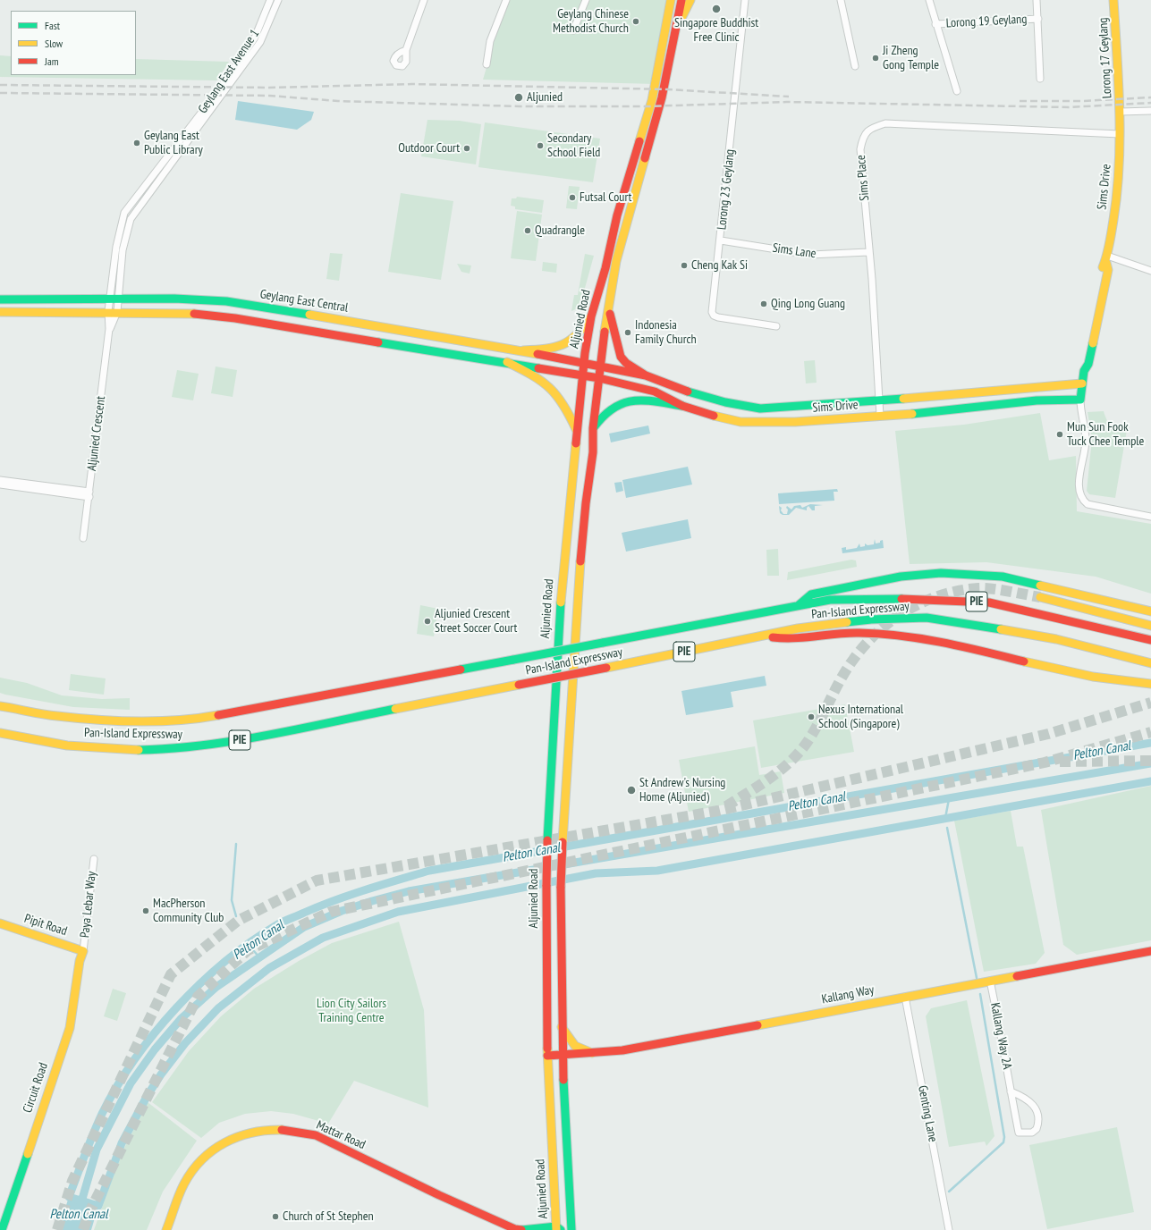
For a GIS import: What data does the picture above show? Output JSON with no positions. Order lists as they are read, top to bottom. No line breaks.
{"streets":{"main road":["Lorong 17 Geylang","Sims Drive","Geylang East Central","Aljunied Road","PIE","Pan-Island Expressway","Pipit Road","Kallang Way","Circuit Road","Mattar Road"],"street":["Lorong 19 Geylang","Geylang East Avenue 1","Sims Place","Lorong 23 Geylang","Sims Lane","Aljunied Crescent","Paya Lebar Way","Kallang Way 2A","Genting Lane"]},"crossings":[["Lorong 17 Geylang","Sims Drive"],["Geylang East Avenue 1","Geylang East Central"],["Geylang East Avenue 1","Aljunied Crescent"],["Sims Place","Sims Drive"],["Sims Place","Sims Lane"],["Sims Drive","Geylang East Central"],["Sims Drive","Aljunied Road"],["Lorong 23 Geylang","Sims Lane"],["Geylang East Central","Aljunied Road"],["Aljunied Road","Kallang Way"],["Aljunied Road","Mattar Road"],["Paya Lebar Way","Pipit Road"],["Paya Lebar Way","Circuit Road"],["Pipit Road","Circuit Road"],["Kallang Way","Kallang Way 2A"],["Kallang Way","Genting Lane"]],"water":["Pelton Canal"],"parks":["Lion City Sailors Training Centre"],"places":["Singapore Buddhist Free Clinic","Geylang Chinese Methodist Church","Ji Zheng Gong Temple","Aljunied","Geylang East Public Library","Secondary School Field","Outdoor Court","Futsal Court","Quadrangle","Cheng Kak Si","Qing Long Guang","Indonesia Family Church","Mun Sun Fook Tuck Chee Temple","Aljunied Crescent Street Soccer Court","Nexus International School (Singapore)","St Andrew's Nursing Home (Aljunied)","MacPherson Community Club","Church of St Stephen"],"legend":["Fast","Slow","Jam"]}
